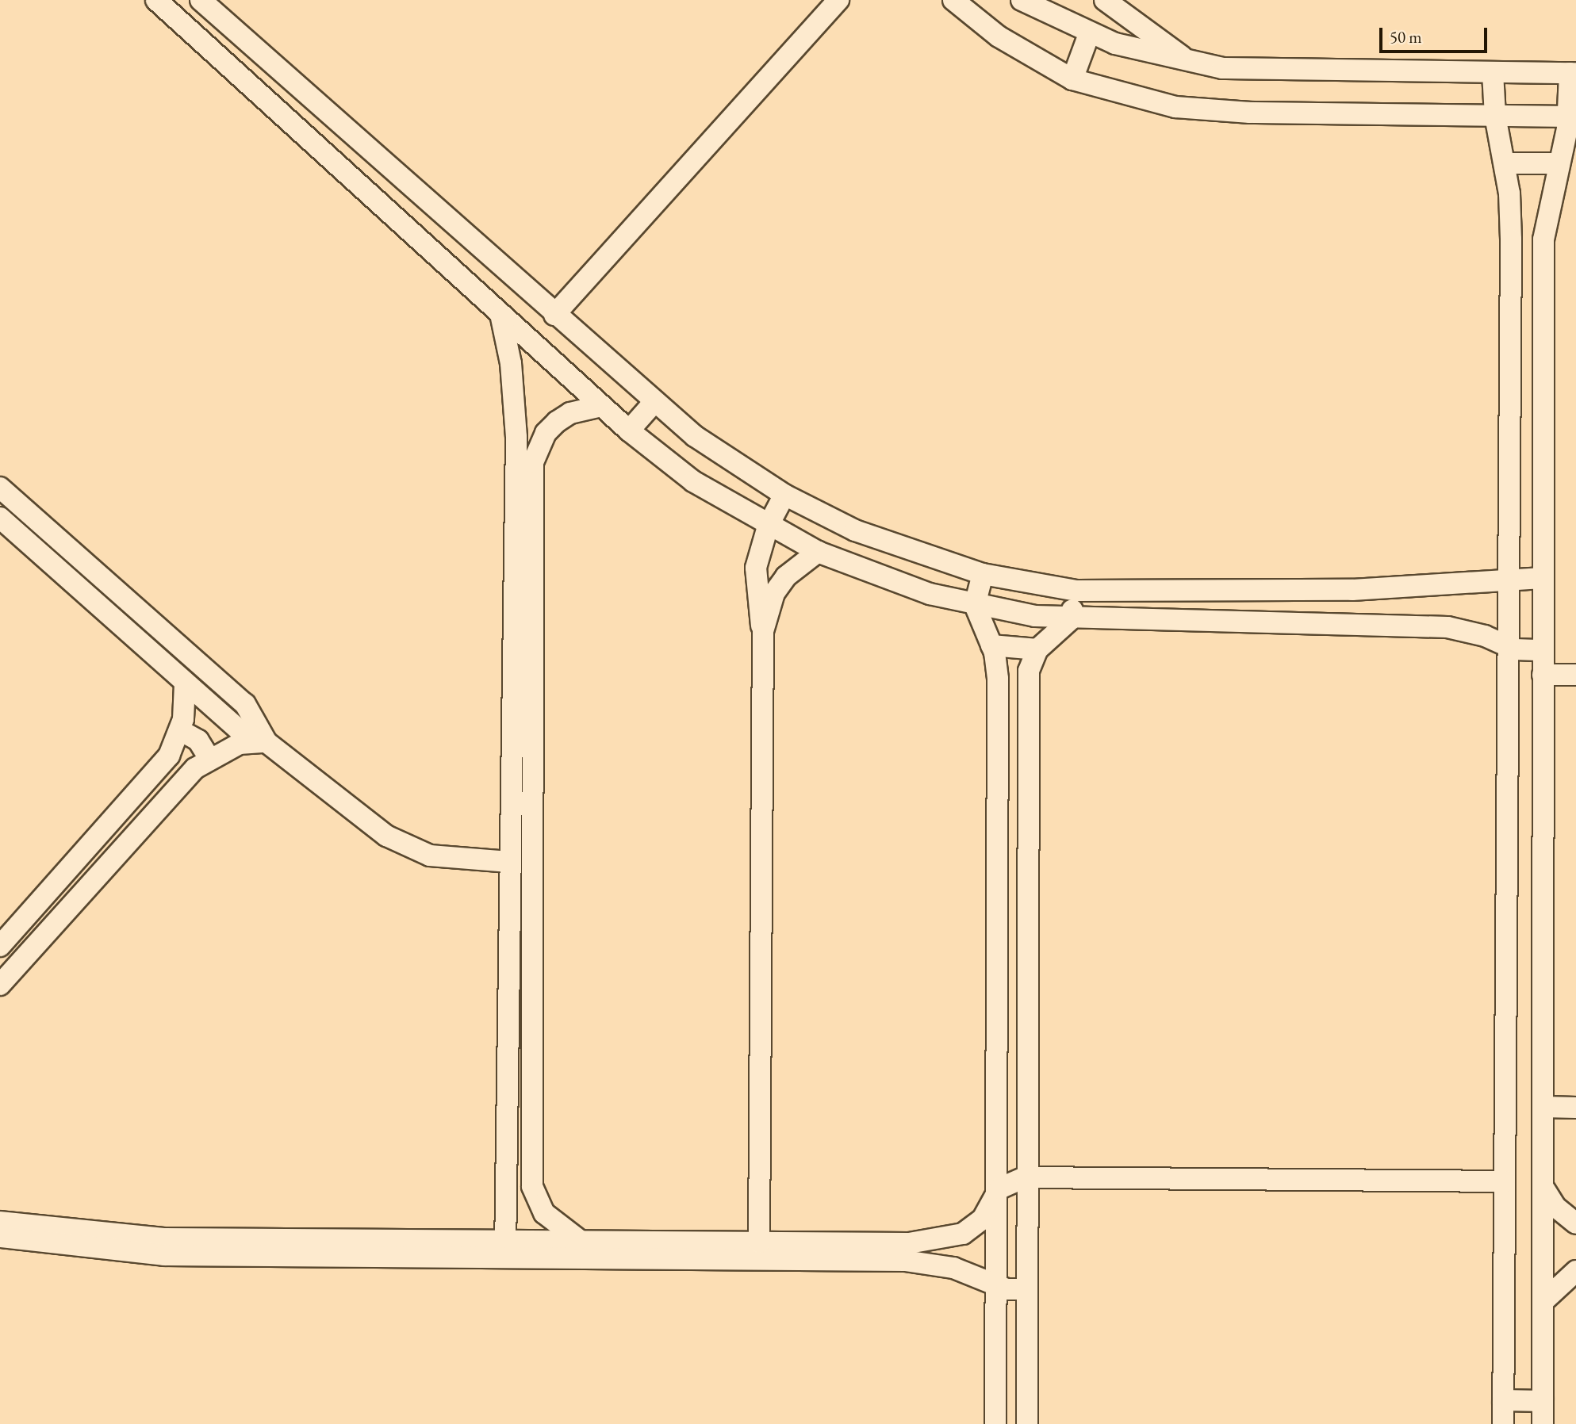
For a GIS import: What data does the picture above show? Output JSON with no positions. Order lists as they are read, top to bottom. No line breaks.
{"scale_bar":"50 m"}
